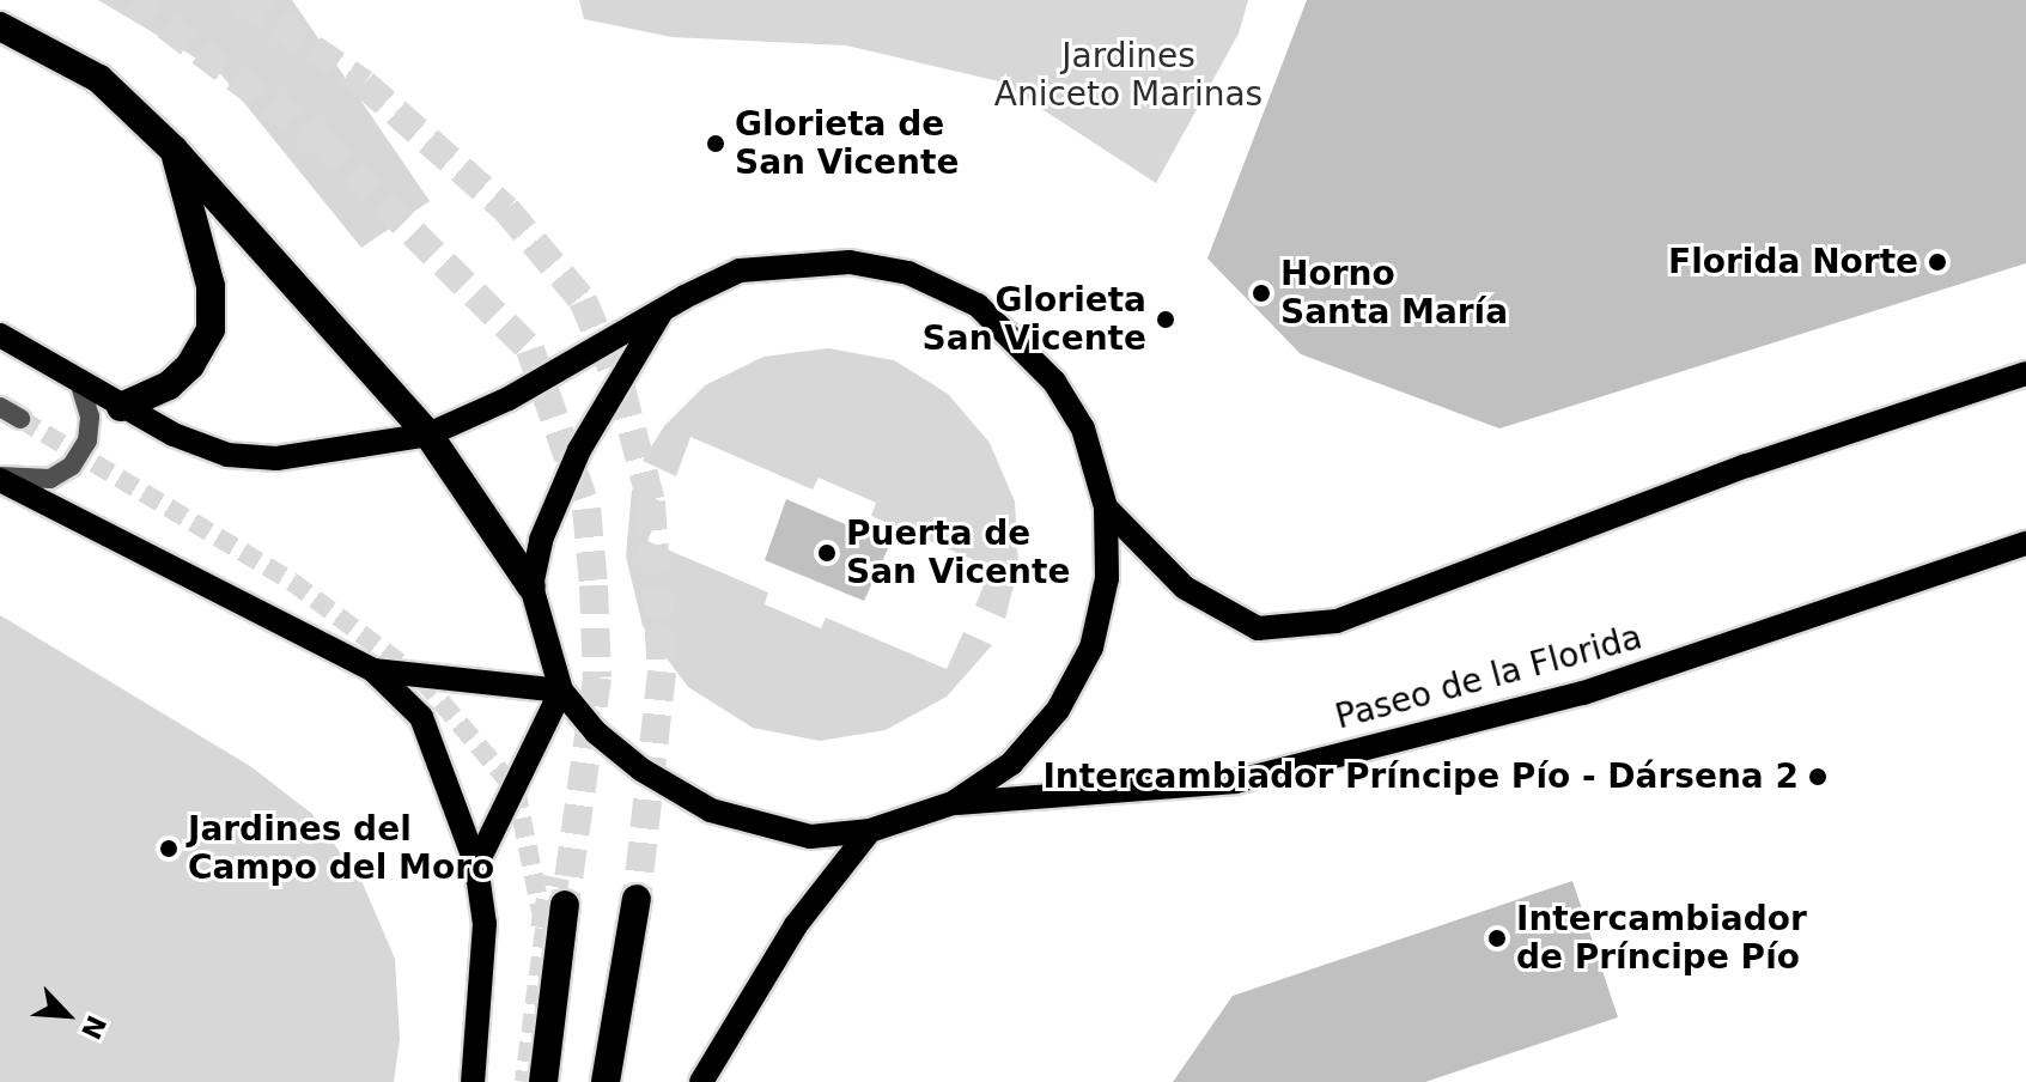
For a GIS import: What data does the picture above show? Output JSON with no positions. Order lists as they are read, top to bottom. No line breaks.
{"streets":{"main road":["Paseo de la Florida"]},"parks":["Jardines Aniceto Marinas"],"places":["Glorieta de San Vicente","Florida Norte","Horno Santa María","Glorieta San Vicente","Puerta de San Vicente","Intercambiador Príncipe Pío - Dársena 2","Jardines del Campo del Moro","Intercambiador de Príncipe Pío"],"north":"bottom right"}
